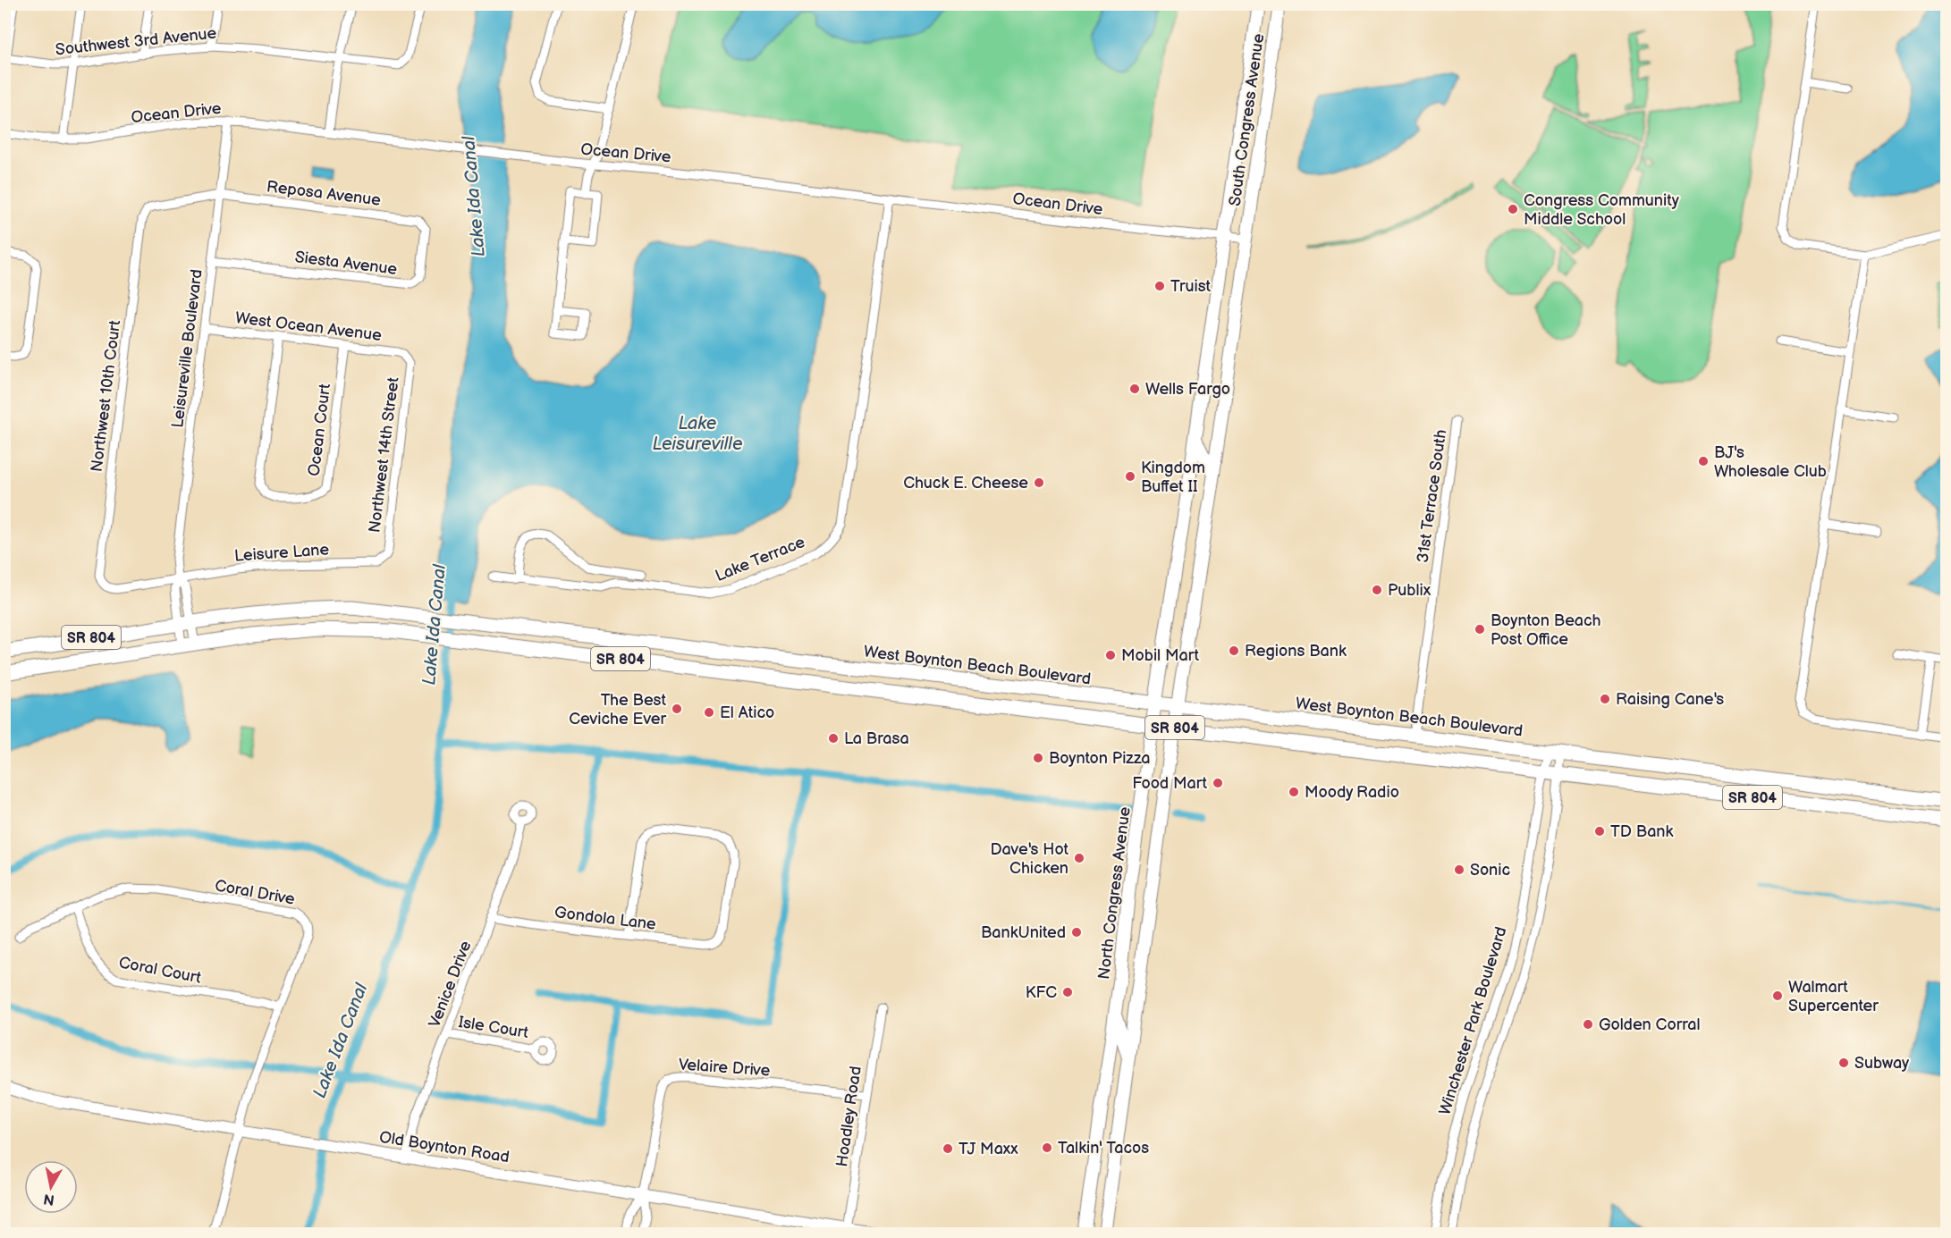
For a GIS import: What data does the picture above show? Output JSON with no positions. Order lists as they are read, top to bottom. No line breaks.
{"streets":{"main road":["South Congress Avenue","SR 804","West Boynton Beach Boulevard","North Congress Avenue"],"street":["Southwest 3rd Avenue","Ocean Drive","Reposa Avenue","Siesta Avenue","West Ocean Avenue","Leisureville Boulevard","Northwest 10th Court","Ocean Court","Northwest 14th Street","31st Terrace South","Leisure Lane","Lake Terrace","Coral Drive","Gondola Lane","Coral Court","Venice Drive","Winchester Park Boulevard","Isle Court","Velaire Drive","Hoadley Road","Old Boynton Road"]},"crossings":[["Ocean Drive","South Congress Avenue"],["Ocean Drive","Leisureville Boulevard"],["Ocean Drive","Lake Terrace"],["Ocean Drive","North Congress Avenue"],["South Congress Avenue","North Congress Avenue"],["Reposa Avenue","Siesta Avenue"],["Reposa Avenue","Leisureville Boulevard"],["Reposa Avenue","Northwest 10th Court"],["Siesta Avenue","Leisureville Boulevard"],["West Ocean Avenue","Leisureville Boulevard"],["West Ocean Avenue","Ocean Court"],["West Ocean Avenue","Northwest 14th Street"],["Leisureville Boulevard","Northwest 10th Court"],["Leisureville Boulevard","Leisure Lane"],["Leisureville Boulevard","SR 804"],["Leisureville Boulevard","West Boynton Beach Boulevard"],["Northwest 10th Court","Leisure Lane"],["Northwest 14th Street","Leisure Lane"],["31st Terrace South","West Boynton Beach Boulevard"],["SR 804","North Congress Avenue"],["SR 804","Winchester Park Boulevard"],["West Boynton Beach Boulevard","North Congress Avenue"],["West Boynton Beach Boulevard","Winchester Park Boulevard"],["Coral Drive","Coral Court"],["Coral Drive","Old Boynton Road"],["Gondola Lane","Venice Drive"],["Venice Drive","Isle Court"],["Venice Drive","Old Boynton Road"],["Velaire Drive","Hoadley Road"],["Velaire Drive","Old Boynton Road"],["Hoadley Road","Old Boynton Road"]],"water":["Lake Ida Canal","Lake Leisureville"],"places":["Congress Community Middle School","Truist","Wells Fargo","BJ's Wholesale Club","Kingdom Buffet II","Chuck E. Cheese","Publix","Boynton Beach Post Office","Regions Bank","Mobil Mart","Raising Cane's","The Best Ceviche Ever","El Atico","La Brasa","Boynton Pizza","Food Mart","Moody Radio","TD Bank","Dave's Hot Chicken","Sonic","BankUnited","KFC","Walmart Supercenter","Golden Corral","Subway","Talkin' Tacos","TJ Maxx"],"north":"bottom"}
